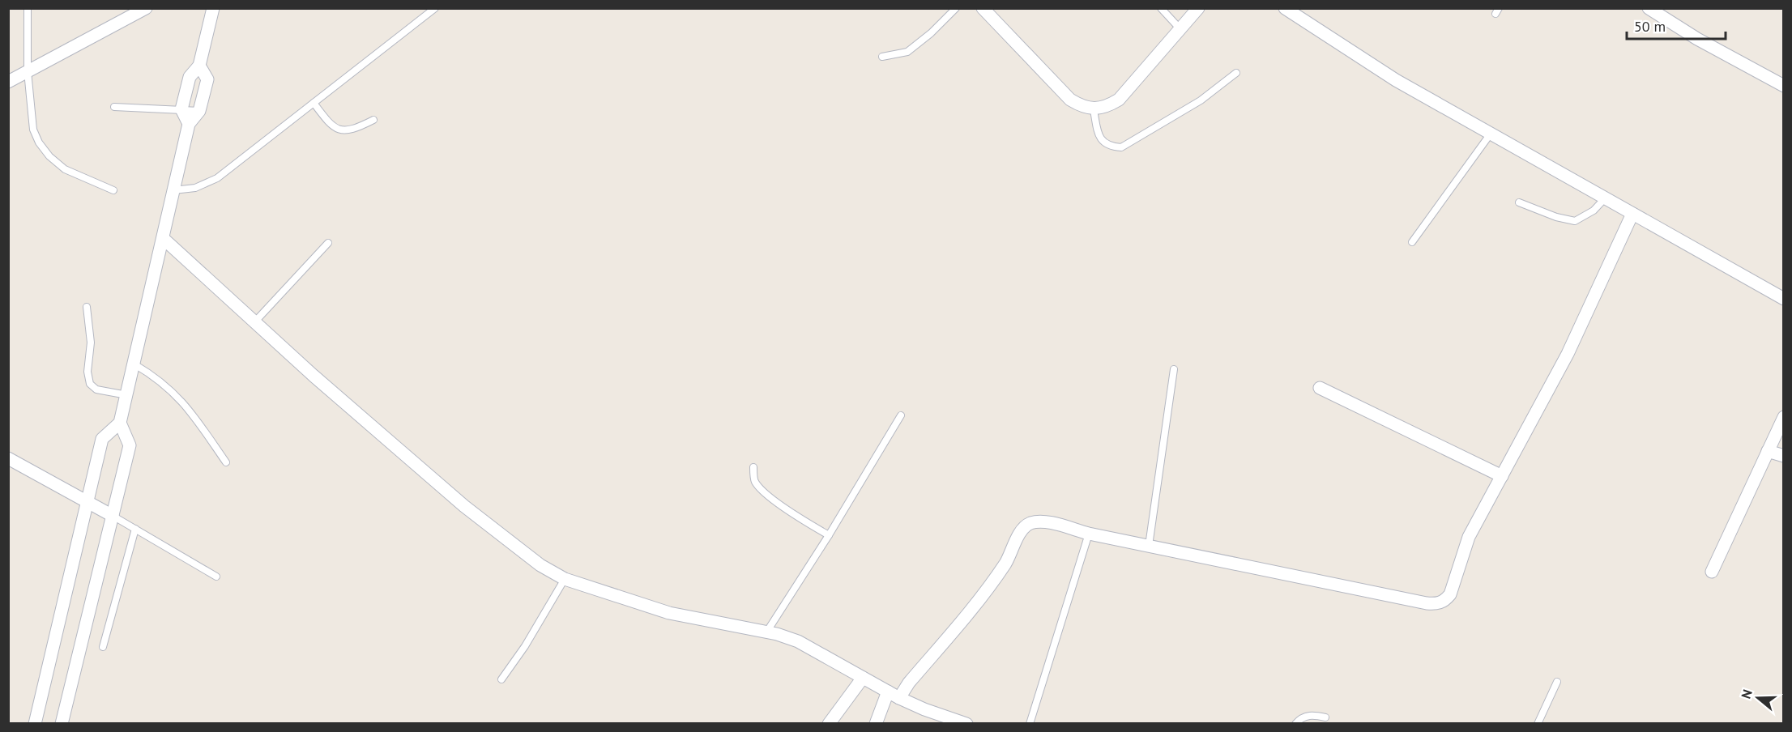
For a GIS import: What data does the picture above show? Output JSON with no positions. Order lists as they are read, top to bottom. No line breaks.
{"scale_bar":"50 m","north":"left"}
